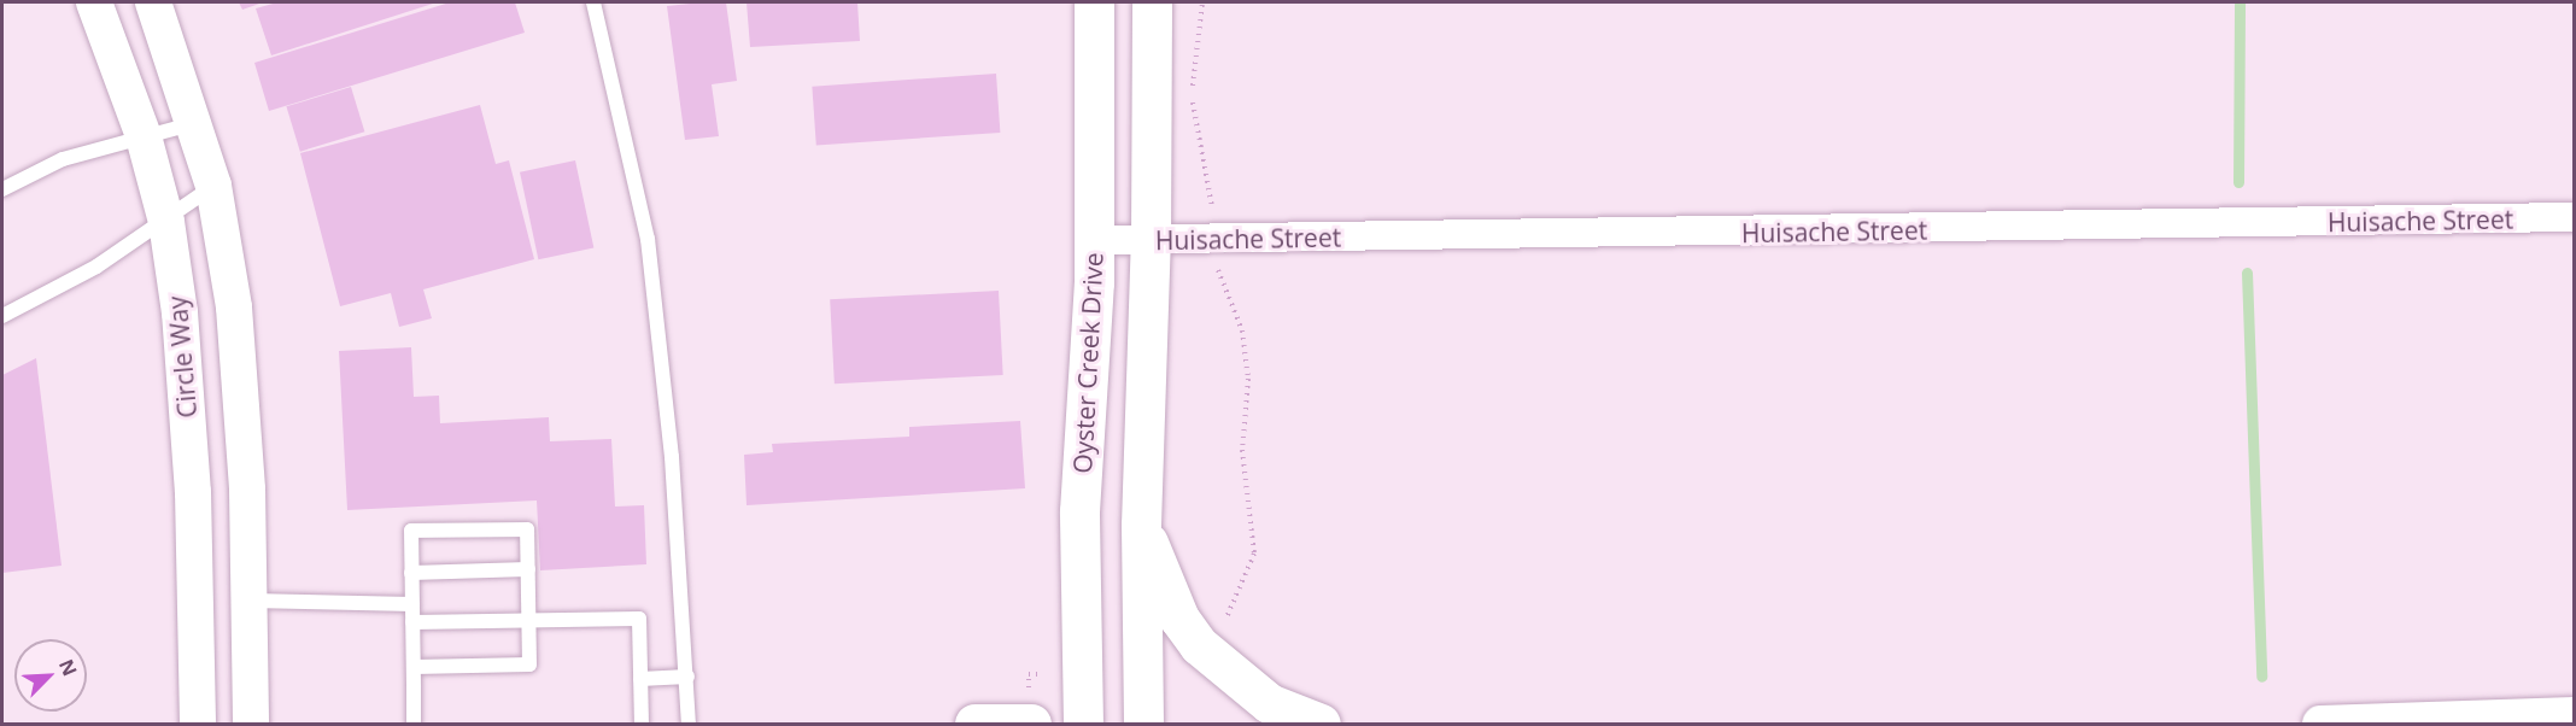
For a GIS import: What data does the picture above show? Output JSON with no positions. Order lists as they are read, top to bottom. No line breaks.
{"streets":{"main road":["Oyster Creek Drive"],"street":["Huisache Street","Circle Way"]},"crossings":[["Huisache Street","Oyster Creek Drive"]],"north":"top right"}
